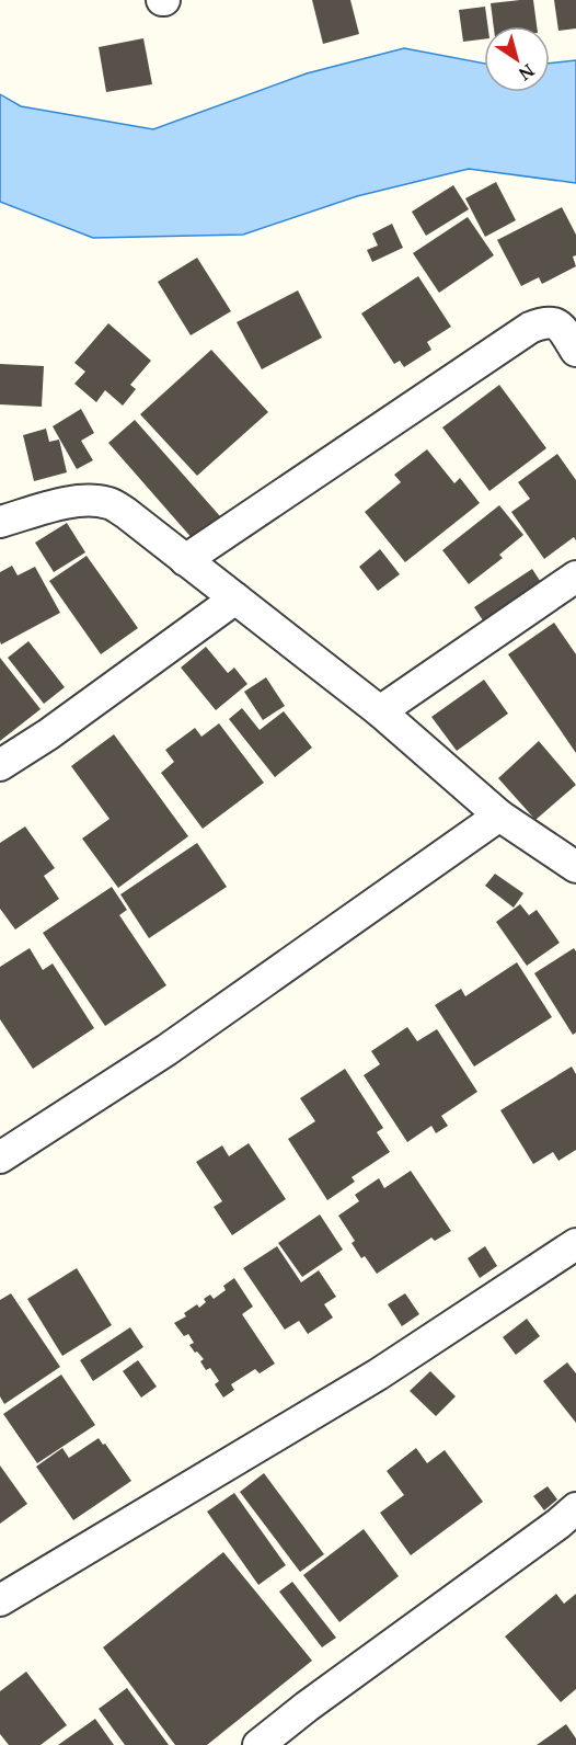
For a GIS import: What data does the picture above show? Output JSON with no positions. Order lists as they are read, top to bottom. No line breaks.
{"north":"bottom right"}
